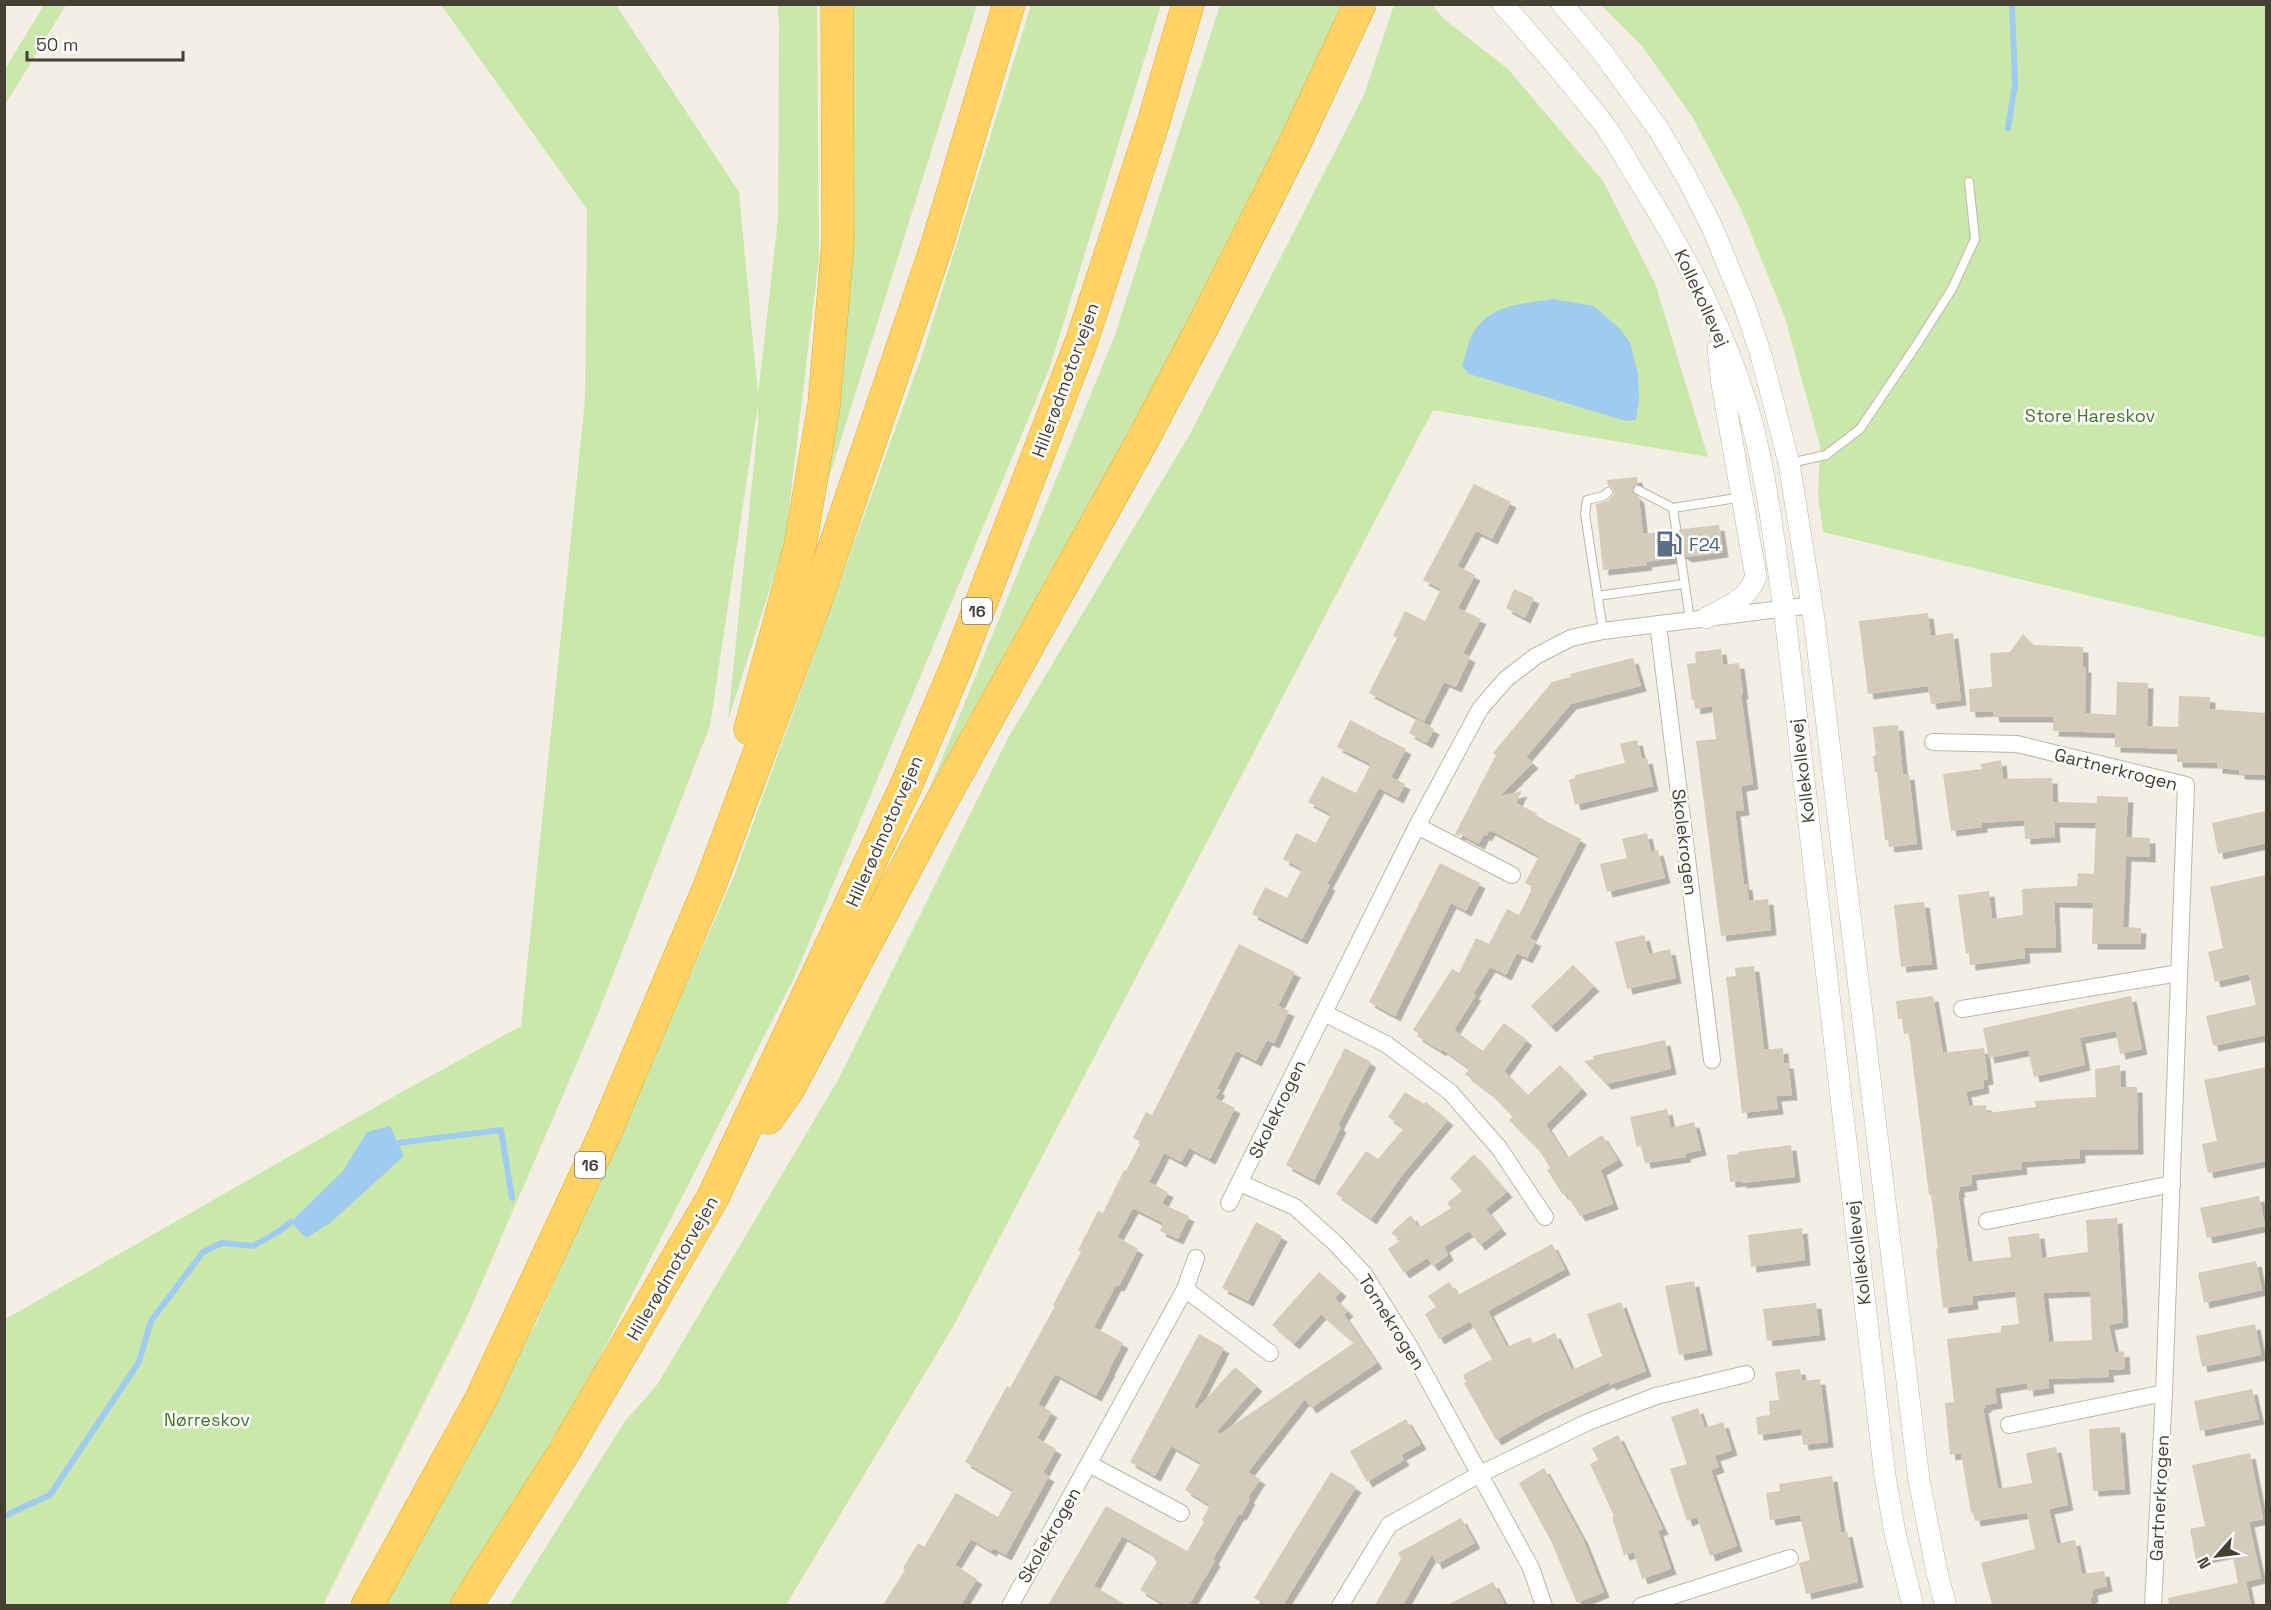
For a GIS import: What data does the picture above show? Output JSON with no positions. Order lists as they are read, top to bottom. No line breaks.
{"streets":{"highway":["Hillerødmotorvejen","16"],"street":["Kollekollevej","Gartnerkrogen","Skolekrogen","Tornekrogen"]},"crossings":[["Kollekollevej","Skolekrogen"],["Skolekrogen","Tornekrogen"]],"parks":["Store Hareskov","Nørreskov"],"places":{"fuel station":["F24"]},"scale_bar":"50 m","north":"bottom left"}
